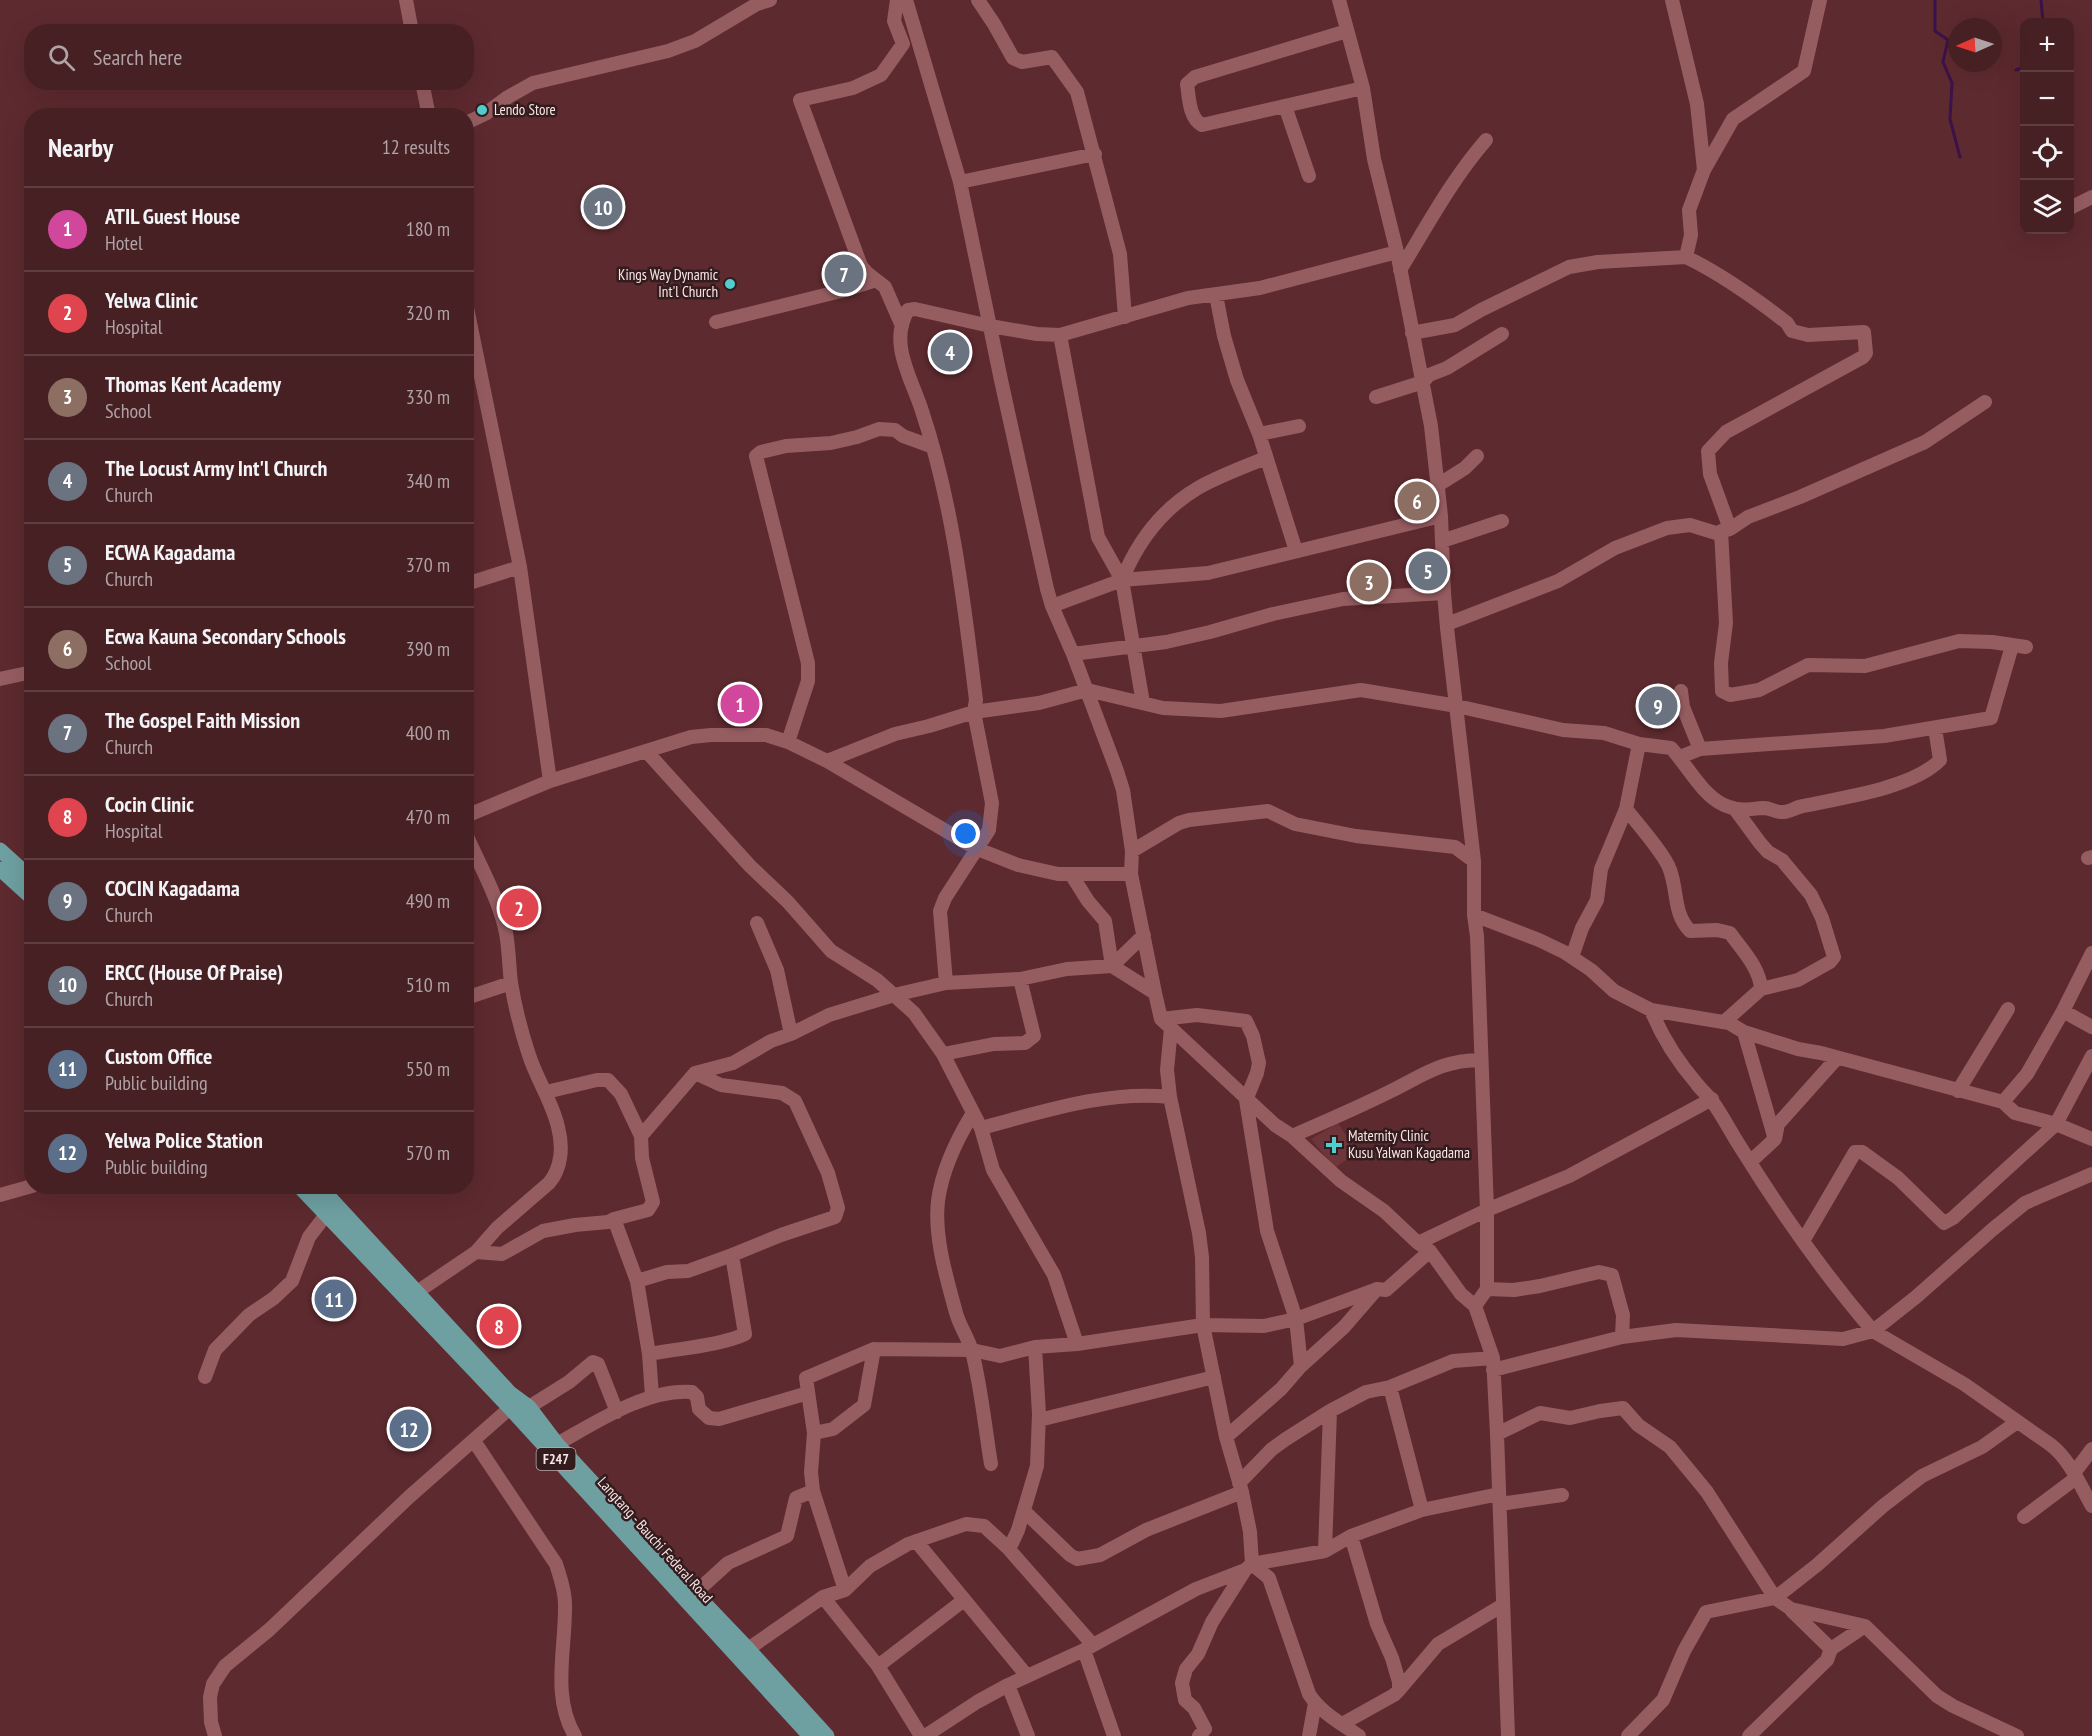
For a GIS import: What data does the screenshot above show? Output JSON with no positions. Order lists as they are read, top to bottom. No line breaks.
{"streets":{"main road":["F247","Langtang - Bauchi Federal Road"]},"places":{"other":["Lendo Store","Kings Way Dynamic Int'l Church"],"health":["Maternity Clinic Kusu Yalwan Kagadama"]},"north":"left","page":{"map_buttons":["+","−"],"search":"Search here","heading":["Nearby","12 results"],"pins":["10","7","4","6","5","3","1","9","2","11","8","12"],"list":[{"mark":"1","name":"ATIL Guest House","note":"Hotel","value":"180 m"},{"mark":"2","name":"Yelwa Clinic","note":"Hospital","value":"320 m"},{"mark":"3","name":"Thomas Kent Academy","note":"School","value":"330 m"},{"mark":"4","name":"The Locust Army Int'l Church","note":"Church","value":"340 m"},{"mark":"5","name":"ECWA Kagadama","note":"Church","value":"370 m"},{"mark":"6","name":"Ecwa Kauna Secondary Schools","note":"School","value":"390 m"},{"mark":"7","name":"The Gospel Faith Mission","note":"Church","value":"400 m"},{"mark":"8","name":"Cocin Clinic","note":"Hospital","value":"470 m"},{"mark":"9","name":"COCIN Kagadama","note":"Church","value":"490 m"},{"mark":"10","name":"ERCC (House Of Praise)","note":"Church","value":"510 m"},{"mark":"11","name":"Custom Office","note":"Public building","value":"550 m"},{"mark":"12","name":"Yelwa Police Station","note":"Public building","value":"570 m"}]}}
